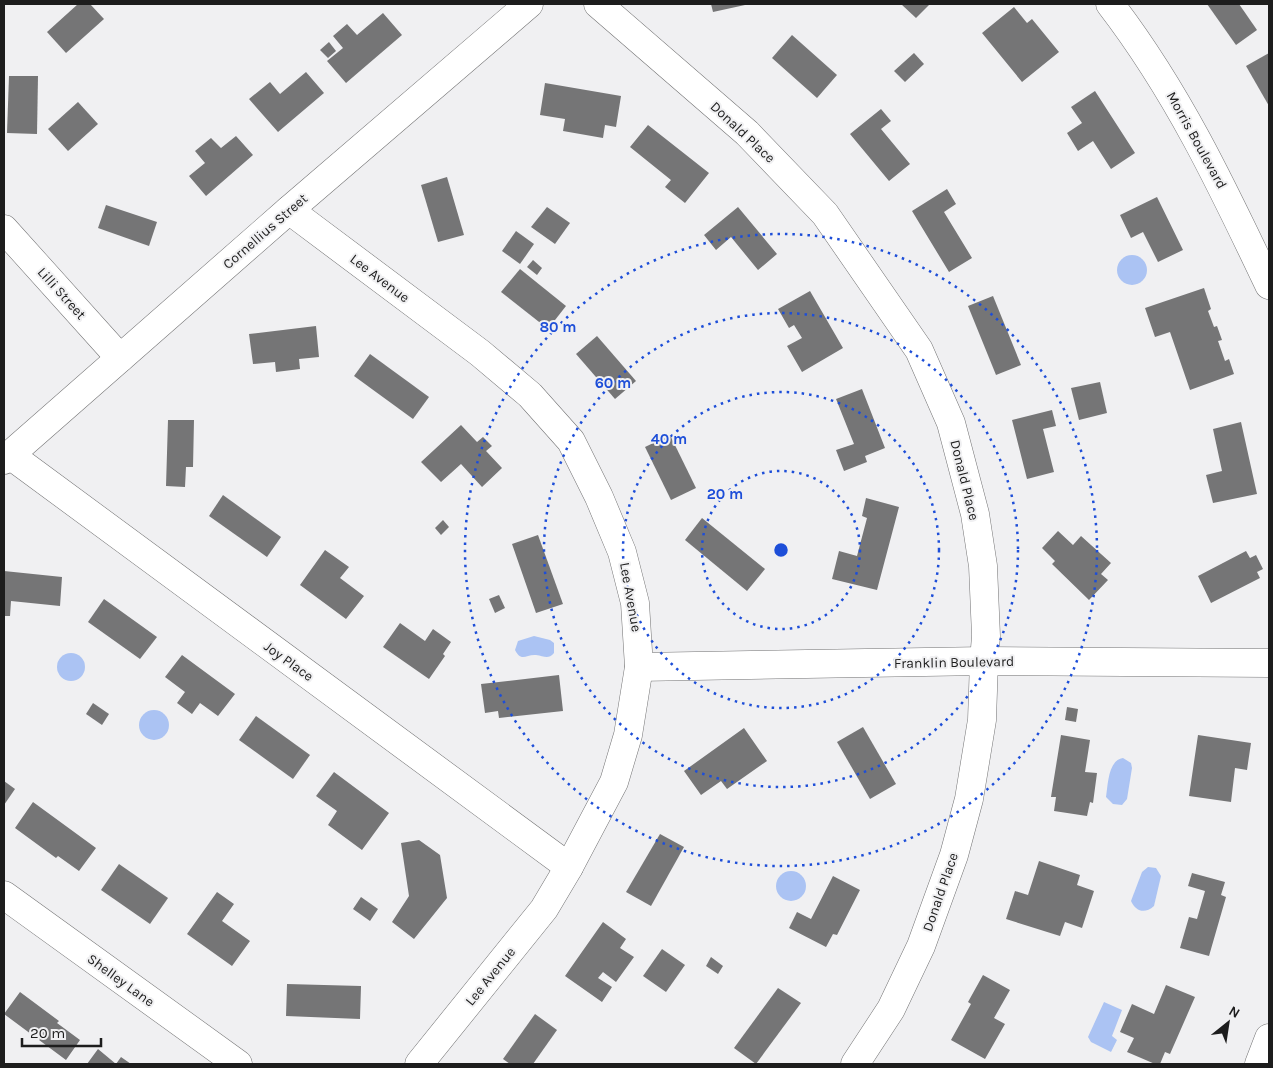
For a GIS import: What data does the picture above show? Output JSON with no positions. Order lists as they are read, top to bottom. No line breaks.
{"streets":{"street":["Donald Place","Morris Boulevard","Cornellius Street","Lee Avenue","Lilli Street","Joy Place","Franklin Boulevard","Shelley Lane"]},"crossings":[["Donald Place","Franklin Boulevard"],["Cornellius Street","Lee Avenue"],["Cornellius Street","Lilli Street"],["Cornellius Street","Joy Place"],["Lee Avenue","Joy Place"],["Lee Avenue","Franklin Boulevard"]],"scale_bar":"20 m","north":"top right","rings":["80 m","60 m","40 m","20 m"]}
